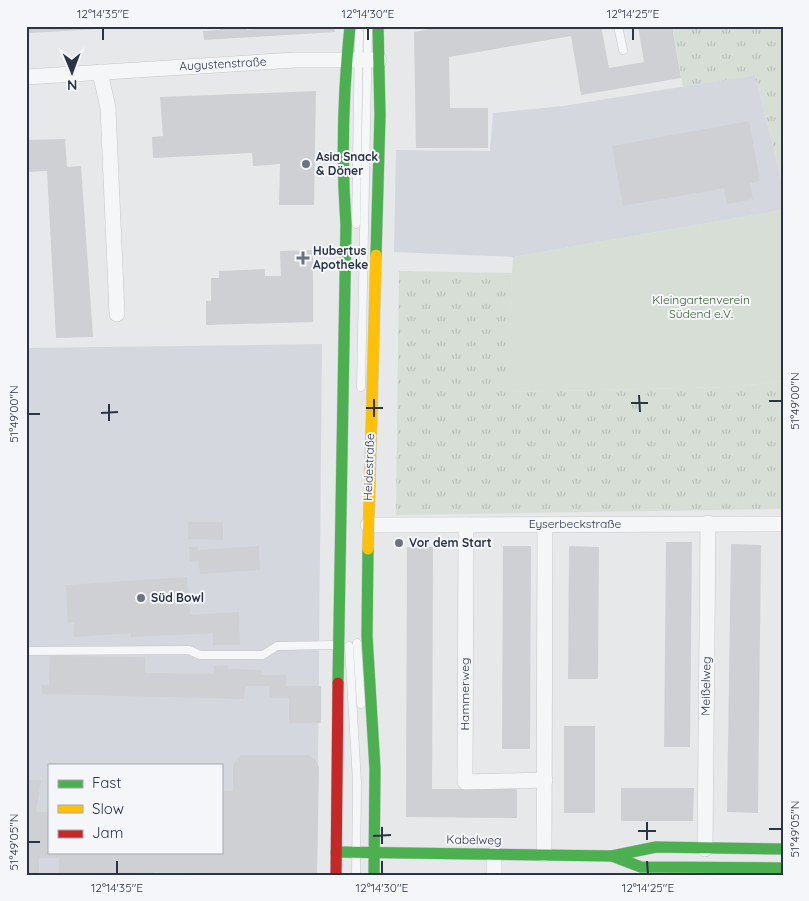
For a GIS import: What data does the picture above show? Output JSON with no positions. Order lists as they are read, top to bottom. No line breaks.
{"streets":{"main road":["Heidestraße","Kabelweg"],"street":["Augustenstraße","Eyserbeckstraße","Meißelweg","Hammerweg"]},"crossings":[["Augustenstraße","Heidestraße"],["Heidestraße","Eyserbeckstraße"],["Heidestraße","Kabelweg"],["Eyserbeckstraße","Meißelweg"],["Eyserbeckstraße","Hammerweg"],["Meißelweg","Kabelweg"]],"parks":["Kleingartenverein Südend e.V."],"places":{"other":["Asia Snack & Döner","Vor dem Start","Süd Bowl"],"health":["Hubertus Apotheke"]},"legend":["Fast","Slow","Jam"],"north":"bottom","coordinates":["12°14'35\"E","12°14'30\"E","12°14'25\"E","51°49'00\"N","51°49'05\"N"]}
